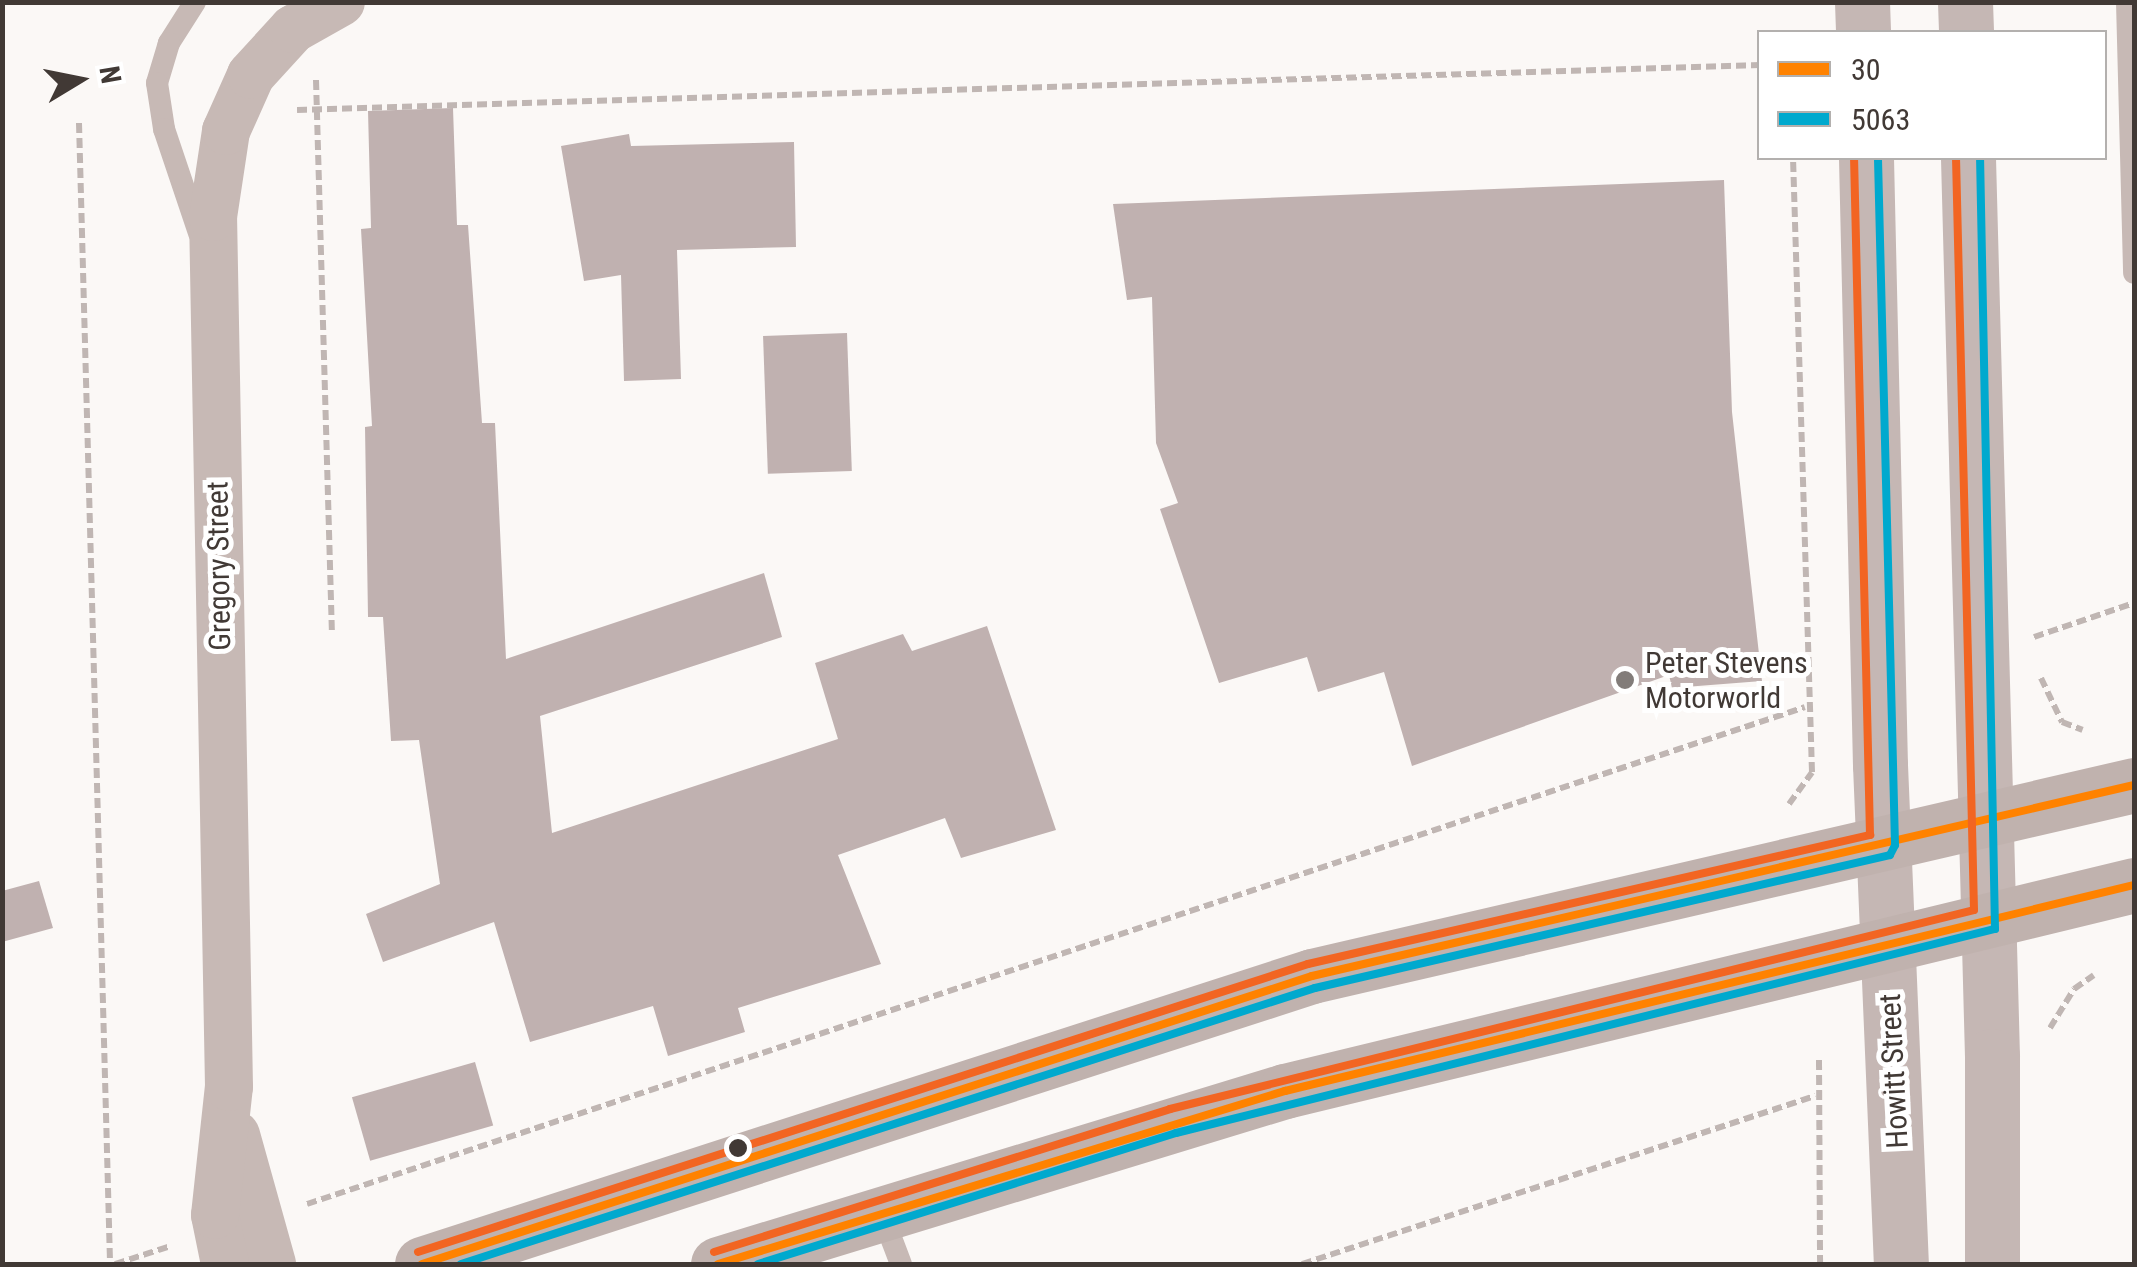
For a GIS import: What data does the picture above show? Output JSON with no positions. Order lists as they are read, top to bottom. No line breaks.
{"streets":{"main road":["Howitt Street"],"street":["Gregory Street"]},"places":["Peter Stevens Motorworld"],"lines":["transit line 5063","transit line 30"],"legend":["30","5063"],"north":"right"}
